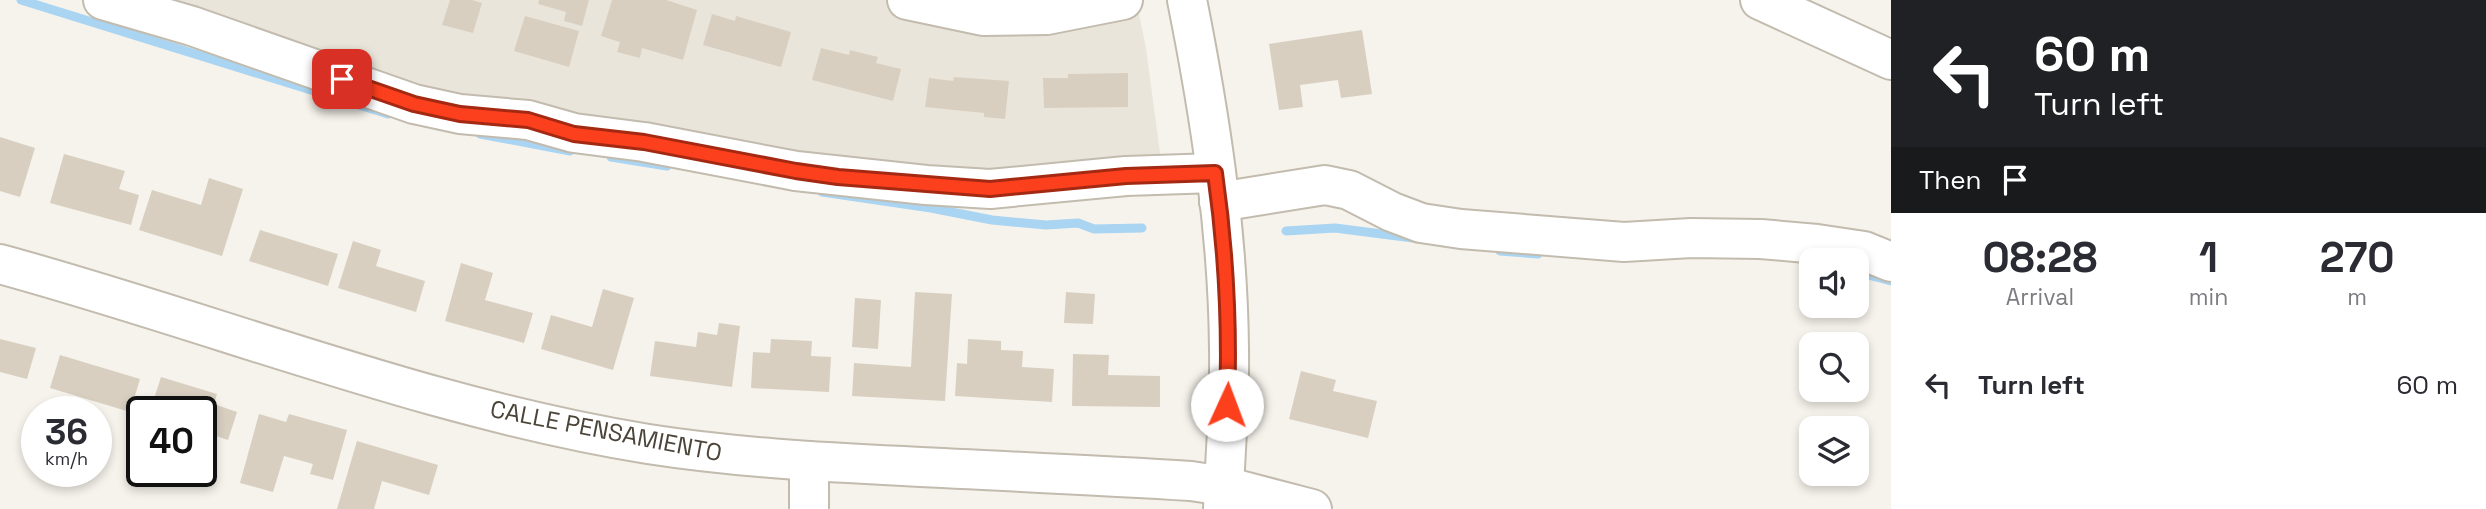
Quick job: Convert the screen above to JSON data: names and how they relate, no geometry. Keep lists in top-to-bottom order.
{
  "streets": {
    "street": ["CALLE PENSAMIENTO"]
  },
  "page": {
    "turn": ["60 m", "Turn left"],
    "then": "Then",
    "eta": [
      "08:28",
      "Arrival",
      "1",
      "min",
      "270",
      "m"
    ],
    "list": [
      {
        "name": "Turn left",
        "value": "60 m"
      }
    ],
    "speed": "36 km/h",
    "limit": "40"
  }
}
